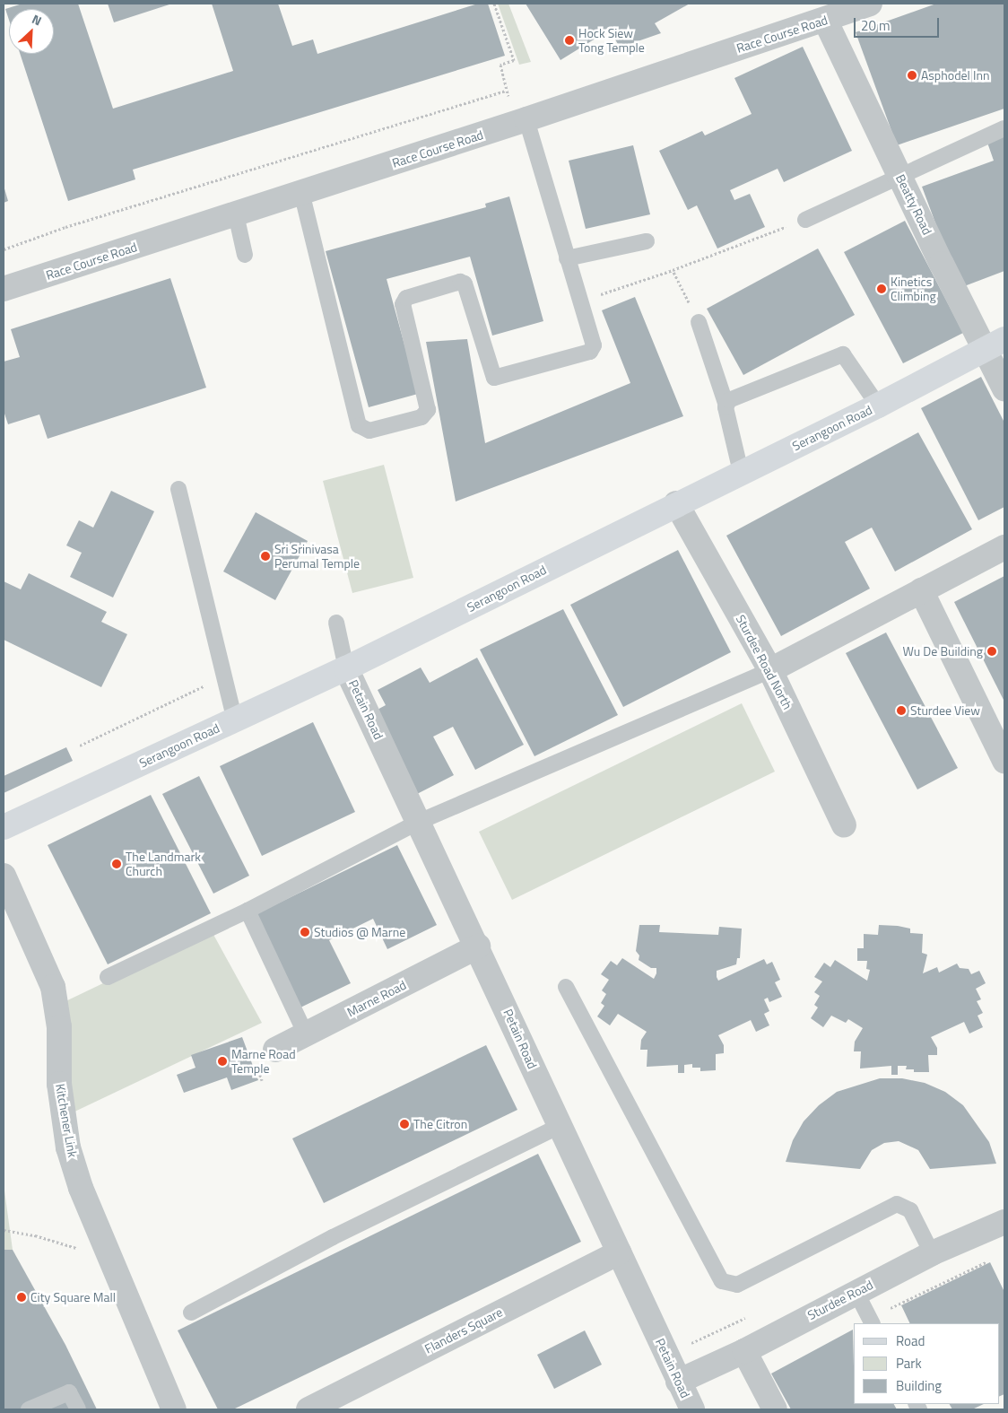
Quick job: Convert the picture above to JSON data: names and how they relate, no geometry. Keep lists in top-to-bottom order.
{
  "streets": {
    "main road": ["Serangoon Road"],
    "street": [
      "Race Course Road",
      "Beatty Road",
      "Sturdee Road North",
      "Petain Road",
      "Marne Road",
      "Kitchener Link",
      "Sturdee Road",
      "Flanders Square"
    ]
  },
  "crossings": [
    ["Race Course Road", "Beatty Road"],
    ["Beatty Road", "Serangoon Road"],
    ["Serangoon Road", "Sturdee Road North"],
    ["Serangoon Road", "Petain Road"],
    ["Petain Road", "Marne Road"],
    ["Petain Road", "Sturdee Road"],
    ["Petain Road", "Flanders Square"]
  ],
  "places": [
    "Hock Siew Tong Temple",
    "Asphodel Inn",
    "Kinetics Climbing",
    "Sri Srinivasa Perumal Temple",
    "Wu De Building",
    "Sturdee View",
    "The Landmark Church",
    "Studios @ Marne",
    "Marne Road Temple",
    "The Citron",
    "City Square Mall"
  ],
  "legend": ["Road", "Park", "Building"],
  "scale_bar": "20 m",
  "north": "top right"
}
